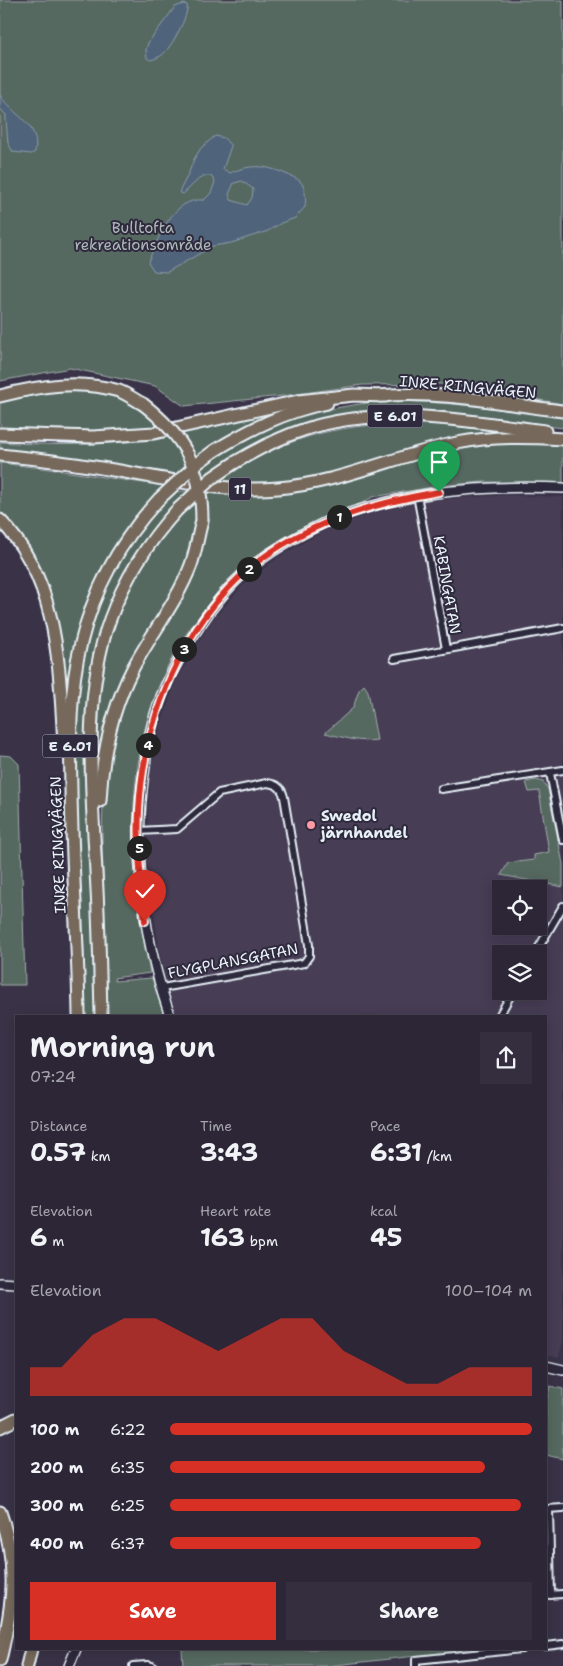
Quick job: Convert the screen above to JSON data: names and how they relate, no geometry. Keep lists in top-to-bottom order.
{
  "streets": {
    "highway": ["INRE RINGVÄGEN", "E 6.01", "11"],
    "street": ["KABINGATAN", "FLYGPLANSGATAN"]
  },
  "parks": ["Bulltofta rekreationsområde"],
  "places": ["Swedol järnhandel"],
  "page": {
    "pins": [
      "1",
      "2",
      "3",
      "4",
      "5"
    ],
    "heading": ["Morning run", "07:24"],
    "stats": [
      ["Distance", "0.57 km"],
      ["Time", "3:43"],
      ["Pace", "6:31 /km"],
      ["Elevation", "6 m"],
      ["Heart rate", "163 bpm"],
      ["kcal", "45"]
    ],
    "chart": ["Elevation", "100–104 m"],
    "list": [
      {
        "name": "100 m",
        "note": "6:22"
      },
      {
        "name": "200 m",
        "note": "6:35"
      },
      {
        "name": "300 m",
        "note": "6:25"
      },
      {
        "name": "400 m",
        "note": "6:37"
      }
    ],
    "buttons": ["Save", "Share"]
  }
}
